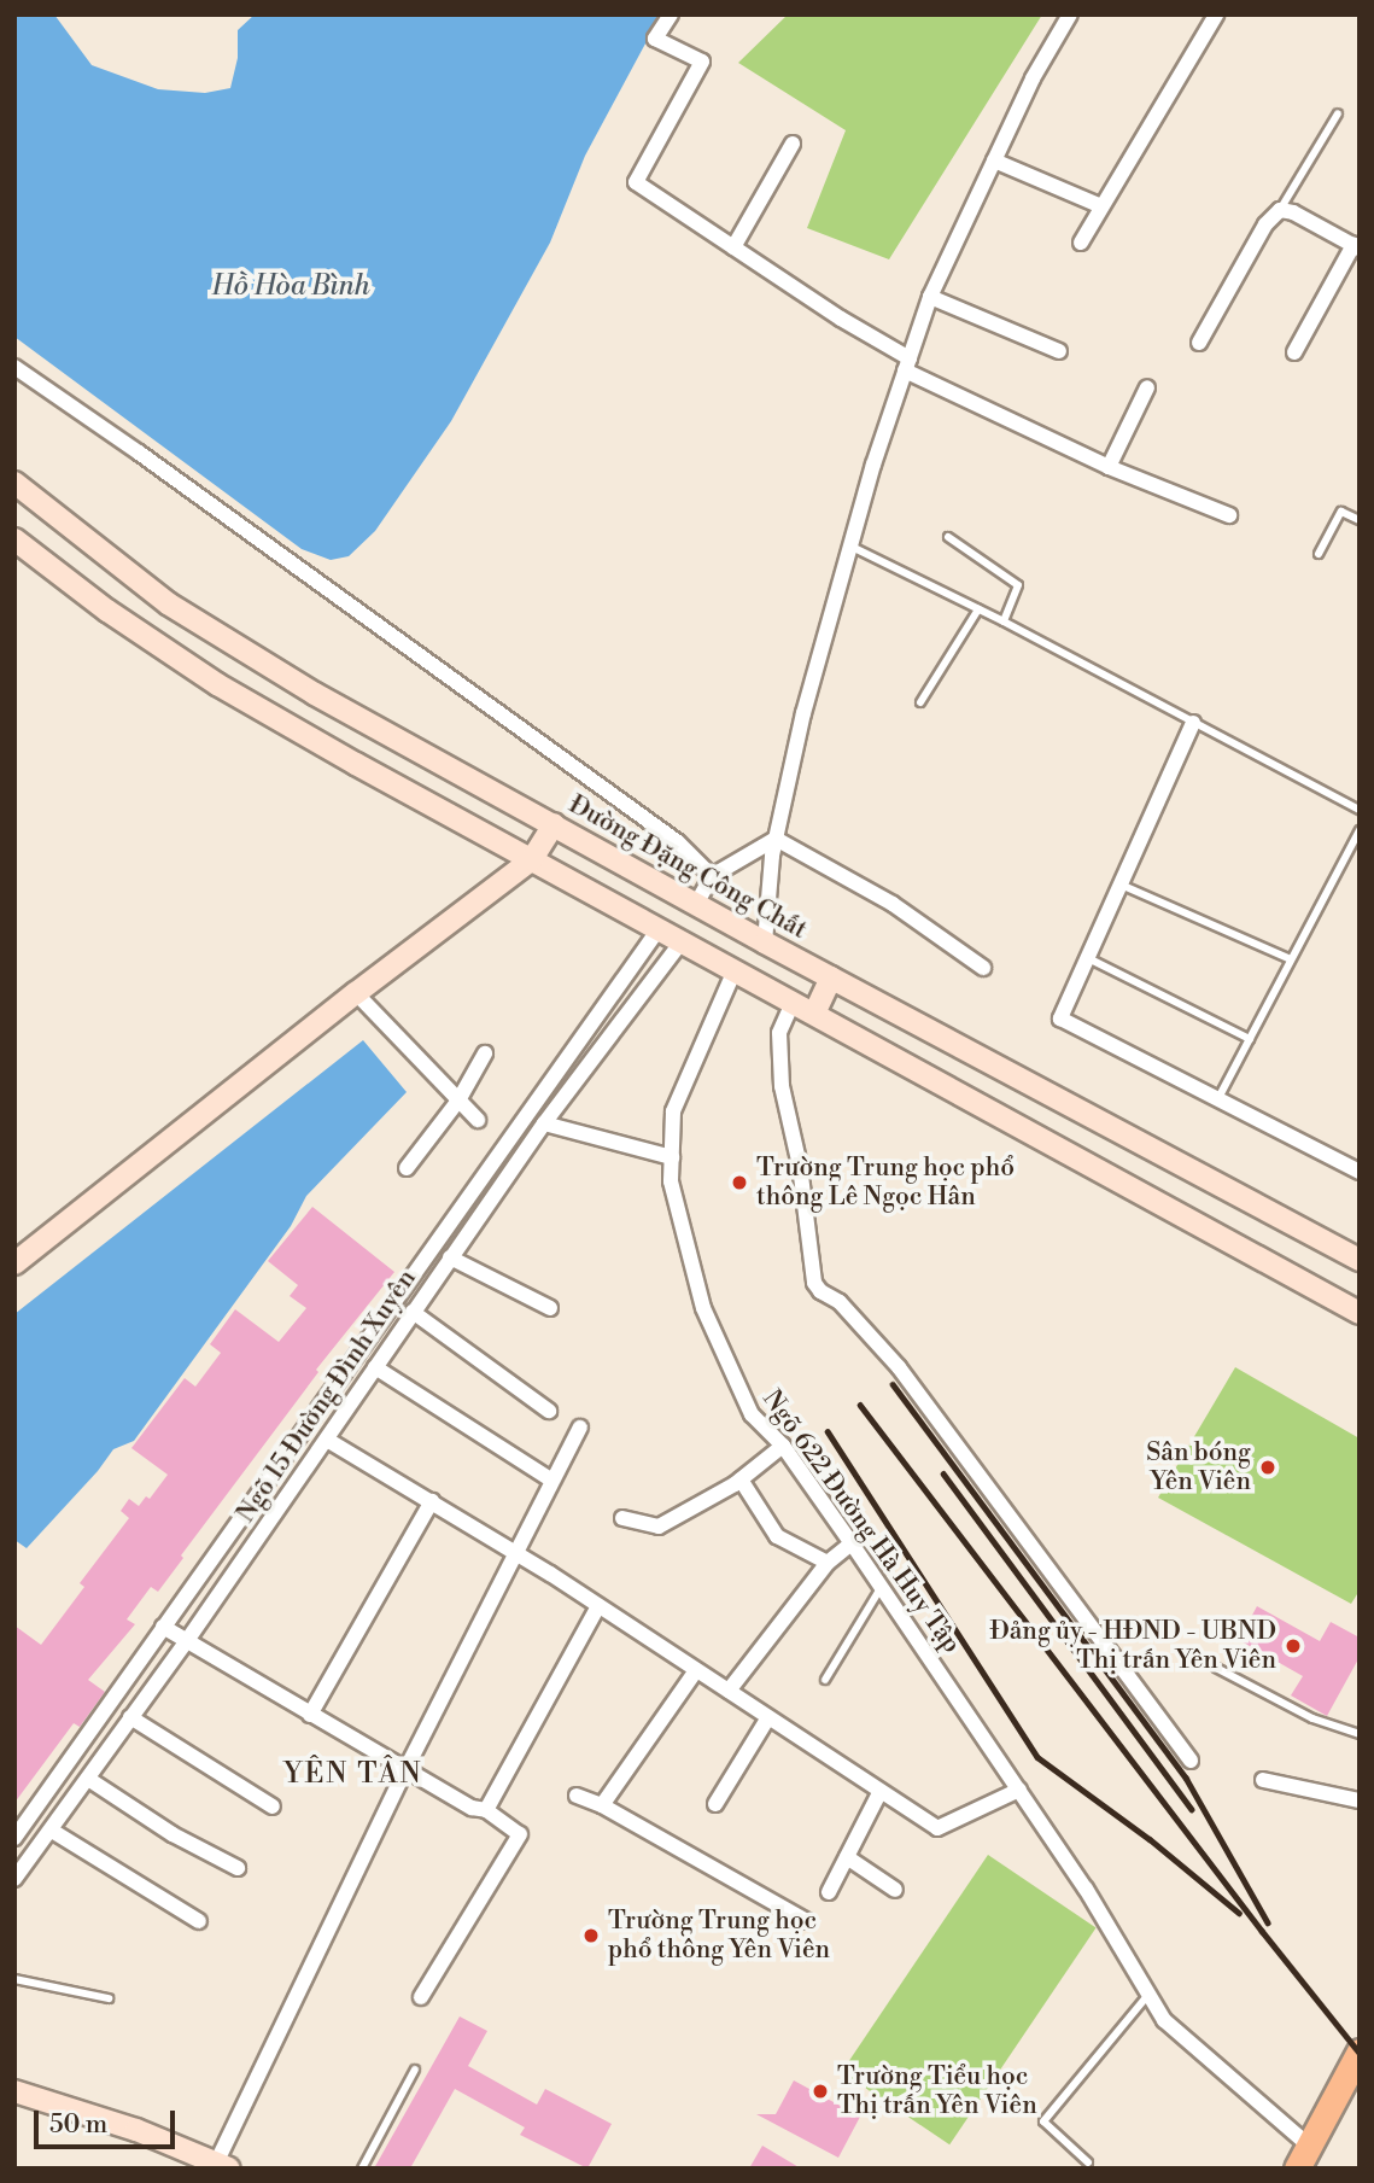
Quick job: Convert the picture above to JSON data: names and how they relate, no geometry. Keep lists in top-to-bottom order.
{
  "streets": {
    "main road": ["Đường Đặng Công Chất"],
    "street": ["Ngõ 15 Đường Đình Xuyên", "Ngõ 622 Đường Hà Huy Tập"]
  },
  "districts": ["YÊN TÂN"],
  "water": ["Hồ Hòa Bình"],
  "places": [
    "Trường Trung học phổ thông Lê Ngọc Hân",
    "Sân bóng Yên Viên",
    "Đảng ủy - HĐND - UBND Thị trấn Yên Viên",
    "Trường Trung học phổ thông Yên Viên",
    "Trường Tiểu học Thị trấn Yên Viên"
  ],
  "scale_bar": "50 m"
}
